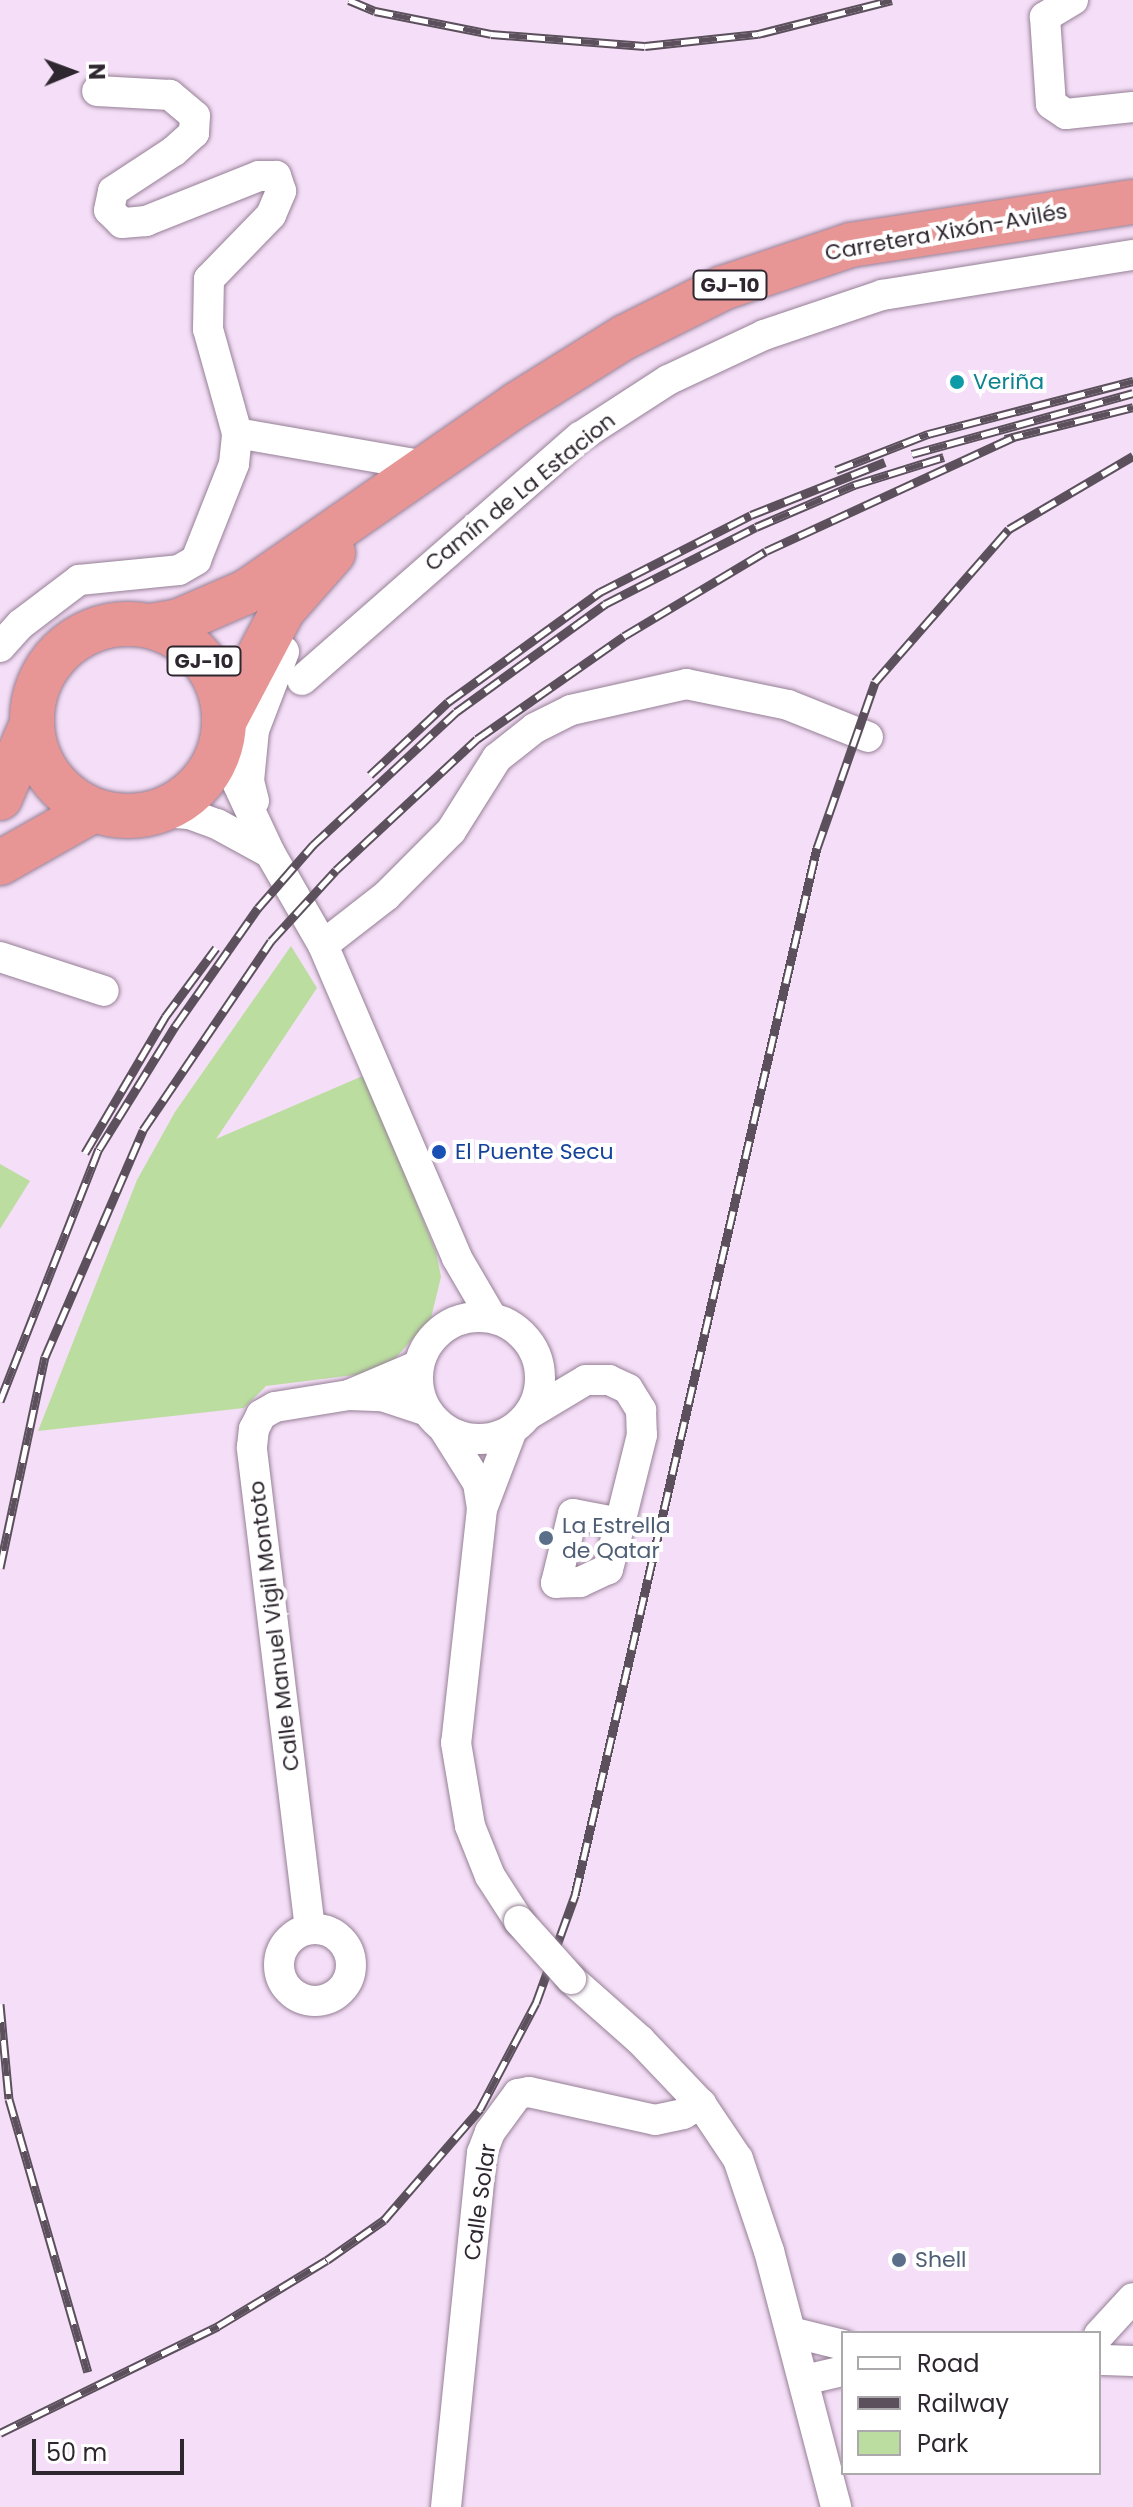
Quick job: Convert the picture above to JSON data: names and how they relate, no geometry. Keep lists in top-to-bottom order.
{
  "streets": {
    "highway": ["Carretera Xixón-Avilés", "GJ-10"],
    "street": ["Camín de La Estacion", "Calle Manuel Vigil Montoto", "Calle Solar"]
  },
  "crossings": [
    ["Carretera Xixón-Avilés", "GJ-10"]
  ],
  "places": [
    "Veriña",
    "El Puente Secu",
    "La Estrella de Qatar",
    "Shell"
  ],
  "legend": ["Road", "Railway", "Park"],
  "scale_bar": "50 m",
  "north": "right"
}
